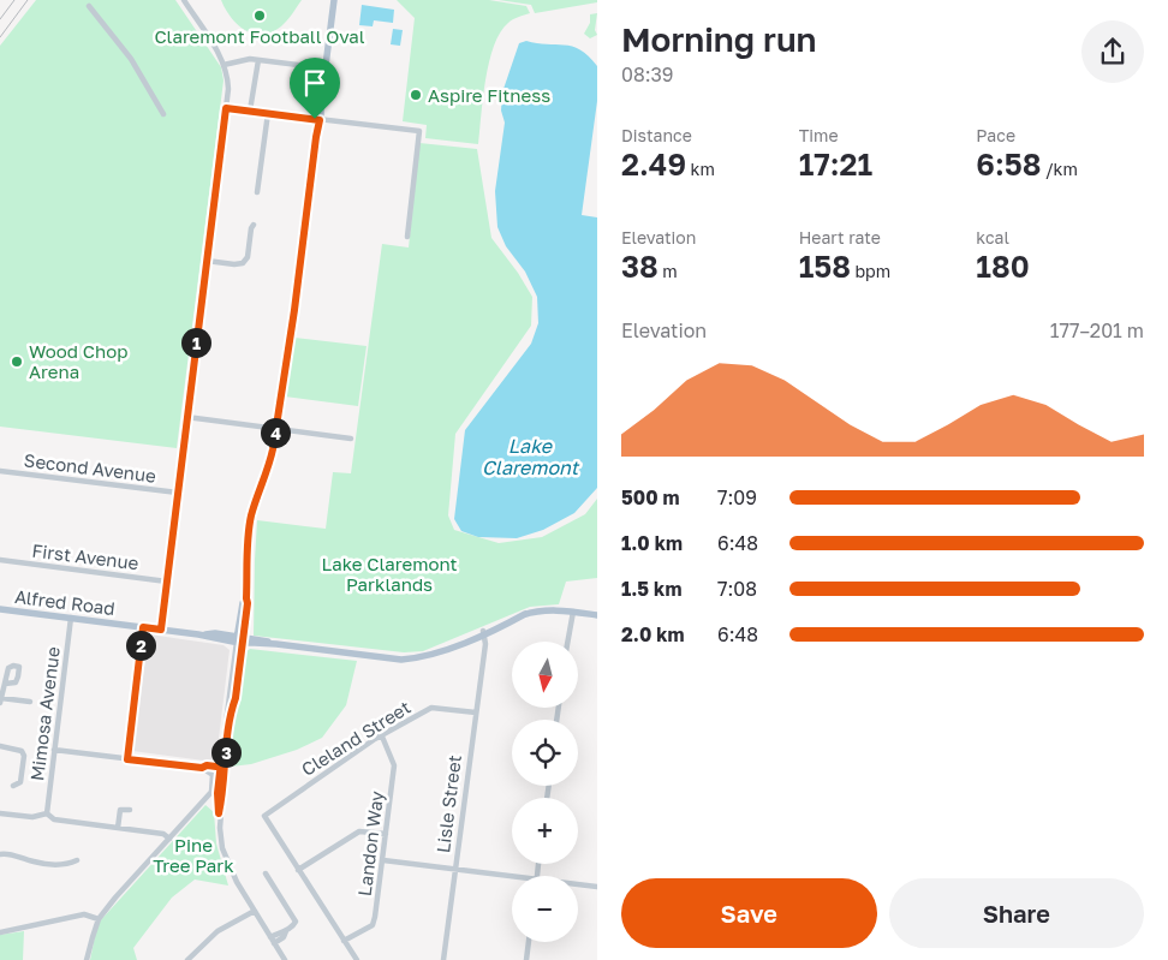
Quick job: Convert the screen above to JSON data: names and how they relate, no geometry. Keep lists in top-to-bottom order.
{
  "streets": {
    "main road": ["Alfred Road"],
    "street": [
      "Second Avenue",
      "First Avenue",
      "Mimosa Avenue",
      "Cleland Street",
      "Lisle Street",
      "Landon Way"
    ]
  },
  "crossings": [
    ["Alfred Road", "Mimosa Avenue"],
    ["Alfred Road", "Lisle Street"],
    ["Cleland Street", "Lisle Street"],
    ["Cleland Street", "Landon Way"]
  ],
  "water": ["Lake Claremont"],
  "parks": ["Lake Claremont Parklands", "Pine Tree Park"],
  "places": ["Claremont Football Oval", "Aspire Fitness", "Wood Chop Arena"],
  "north": "bottom",
  "page": {
    "heading": ["Morning run", "08:39"],
    "stats": [
      ["Distance", "2.49 km"],
      ["Time", "17:21"],
      ["Pace", "6:58 /km"],
      ["Elevation", "38 m"],
      ["Heart rate", "158 bpm"],
      ["kcal", "180"]
    ],
    "chart": ["Elevation", "177–201 m"],
    "pins": [
      "1",
      "4",
      "2",
      "3"
    ],
    "list": [
      {
        "name": "500 m",
        "note": "7:09"
      },
      {
        "name": "1.0 km",
        "note": "6:48"
      },
      {
        "name": "1.5 km",
        "note": "7:08"
      },
      {
        "name": "2.0 km",
        "note": "6:48"
      }
    ],
    "map_buttons": ["+", "−"],
    "buttons": ["Save", "Share"]
  }
}
